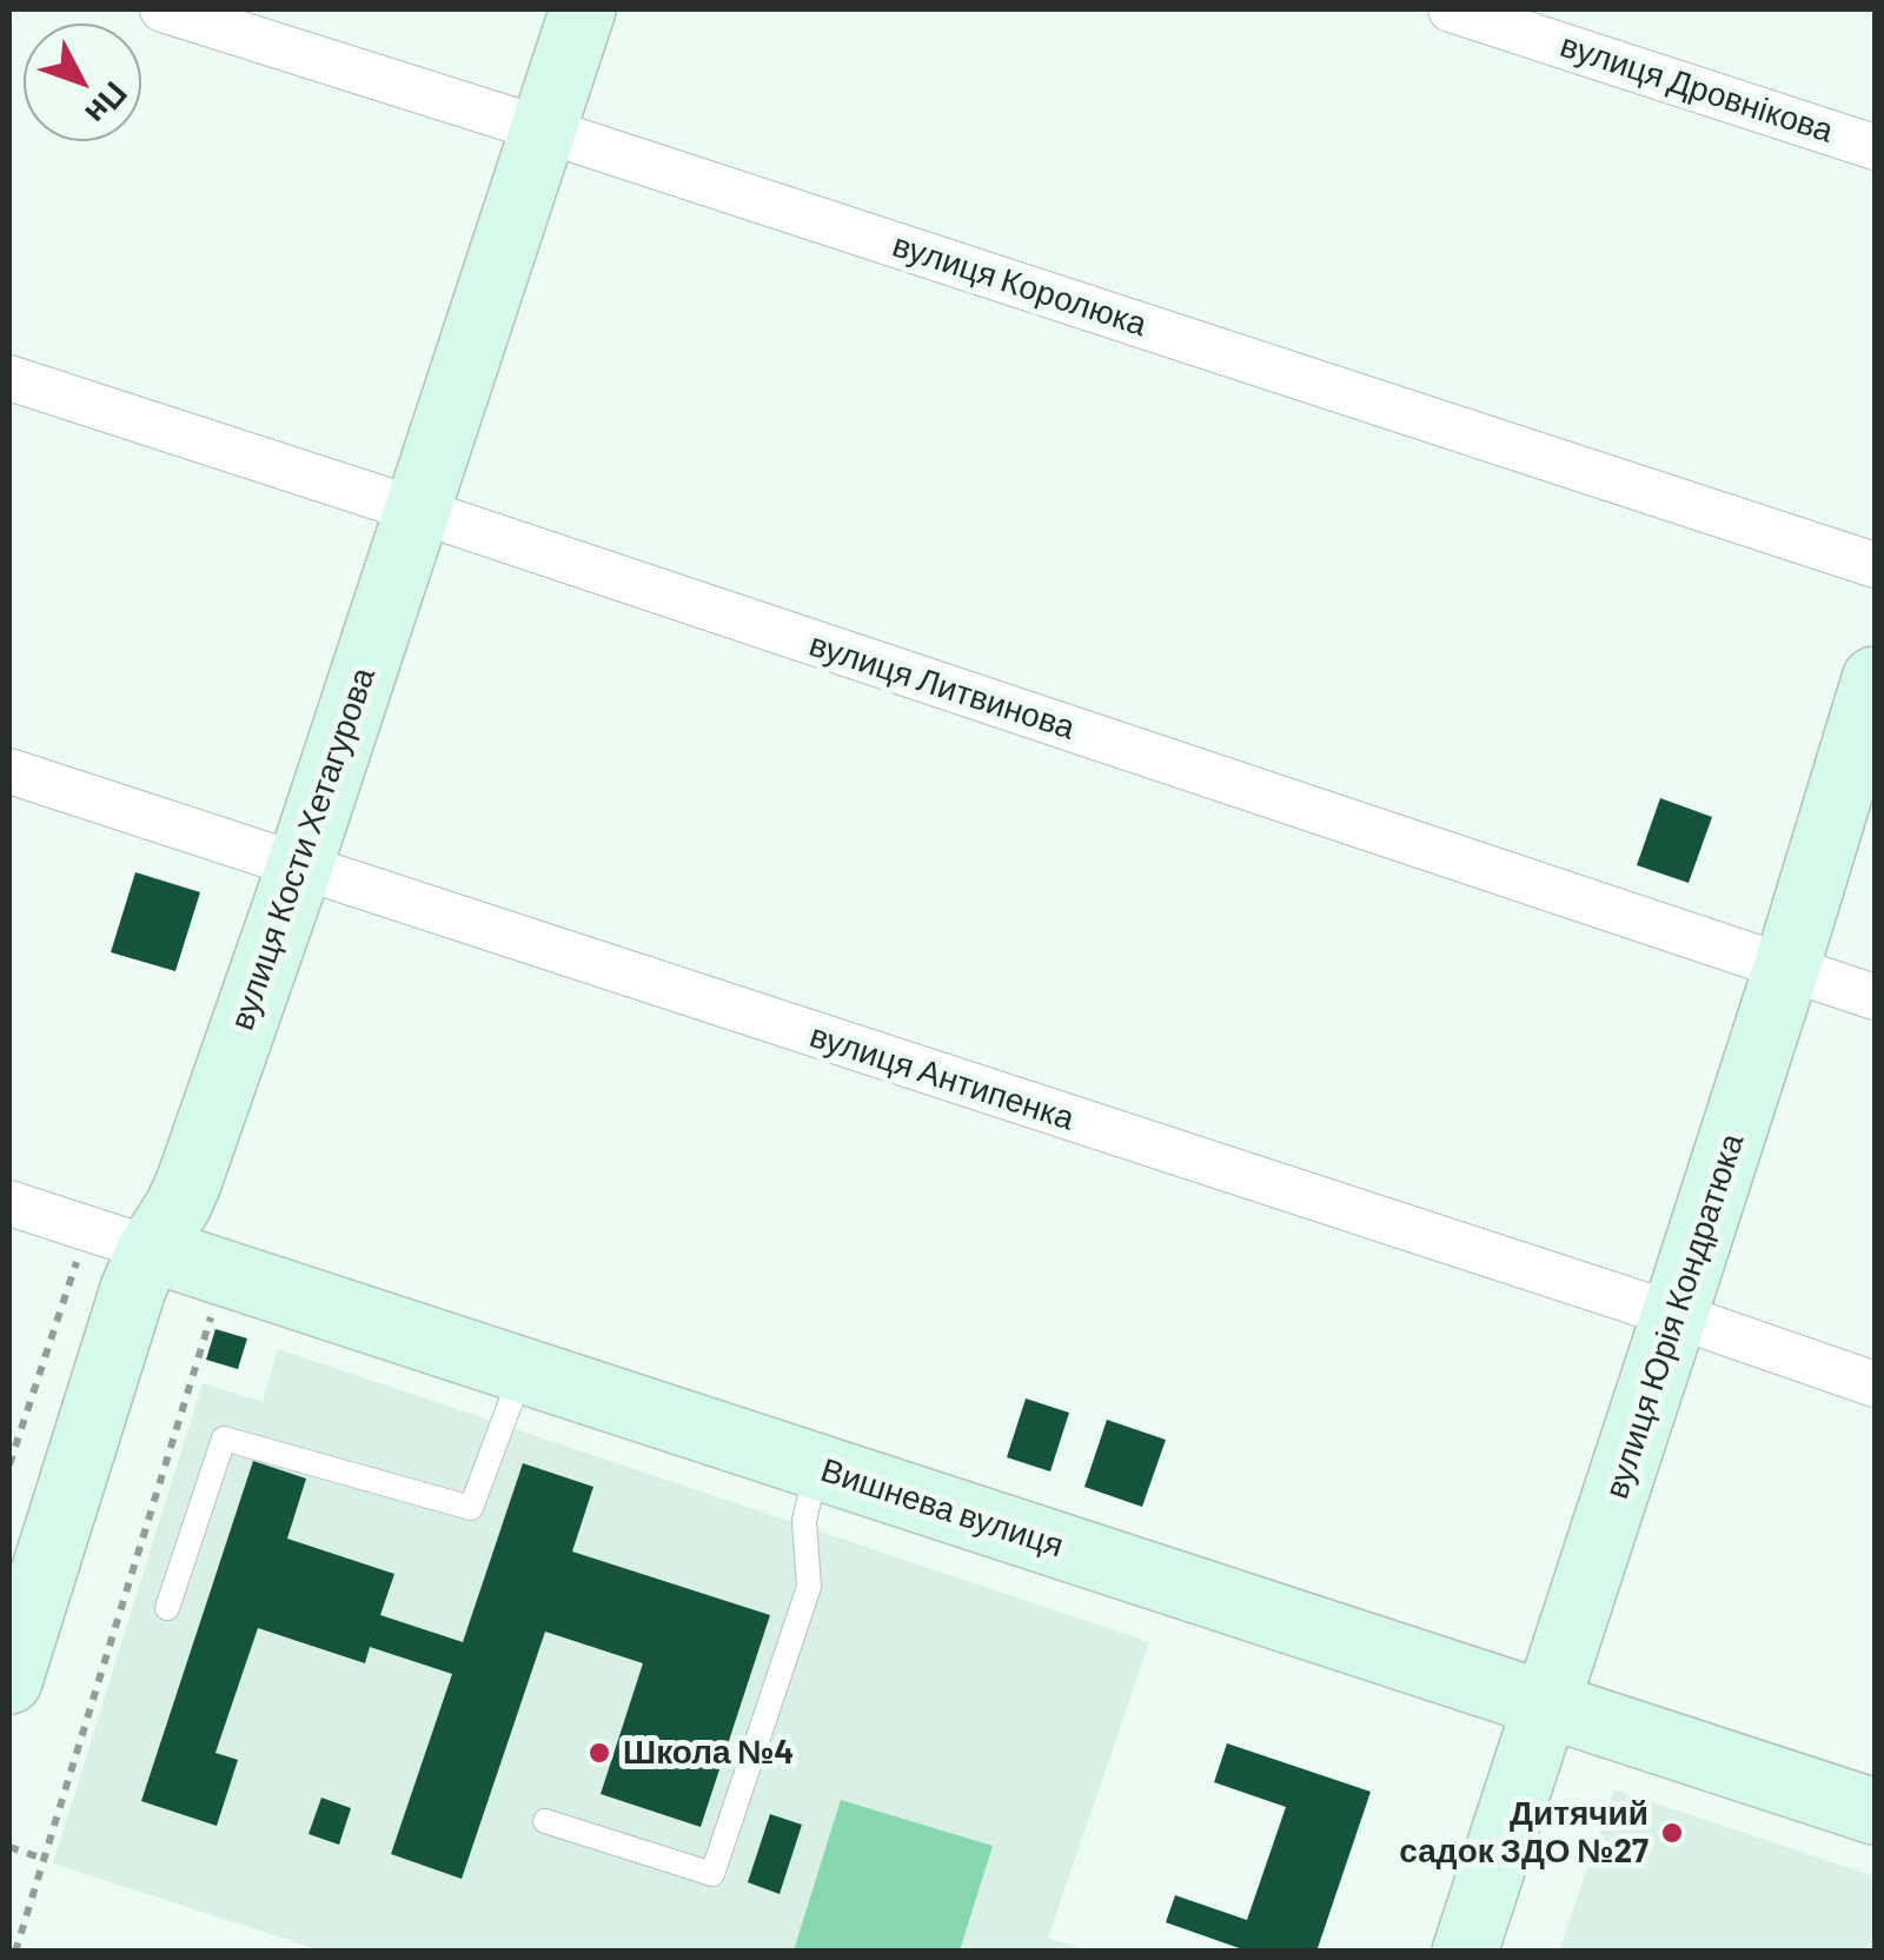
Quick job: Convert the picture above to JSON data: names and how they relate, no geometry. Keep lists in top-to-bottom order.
{
  "streets": {
    "street": [
      "вулиця Дровнікова",
      "вулиця Королюка",
      "вулиця Литвинова",
      "вулиця Кости Хетагурова",
      "вулиця Антипенка",
      "вулиця Юрія Кондратюка",
      "Вишнева вулиця"
    ]
  },
  "crossings": [
    ["вулиця Королюка", "вулиця Кости Хетагурова"],
    ["вулиця Литвинова", "вулиця Кости Хетагурова"],
    ["вулиця Литвинова", "вулиця Юрія Кондратюка"],
    ["вулиця Кости Хетагурова", "вулиця Антипенка"],
    ["вулиця Кости Хетагурова", "Вишнева вулиця"],
    ["вулиця Антипенка", "вулиця Юрія Кондратюка"],
    ["вулиця Юрія Кондратюка", "Вишнева вулиця"]
  ],
  "places": ["Школа №4", "Дитячий садок ЗДО №27"],
  "north": "bottom right"
}
